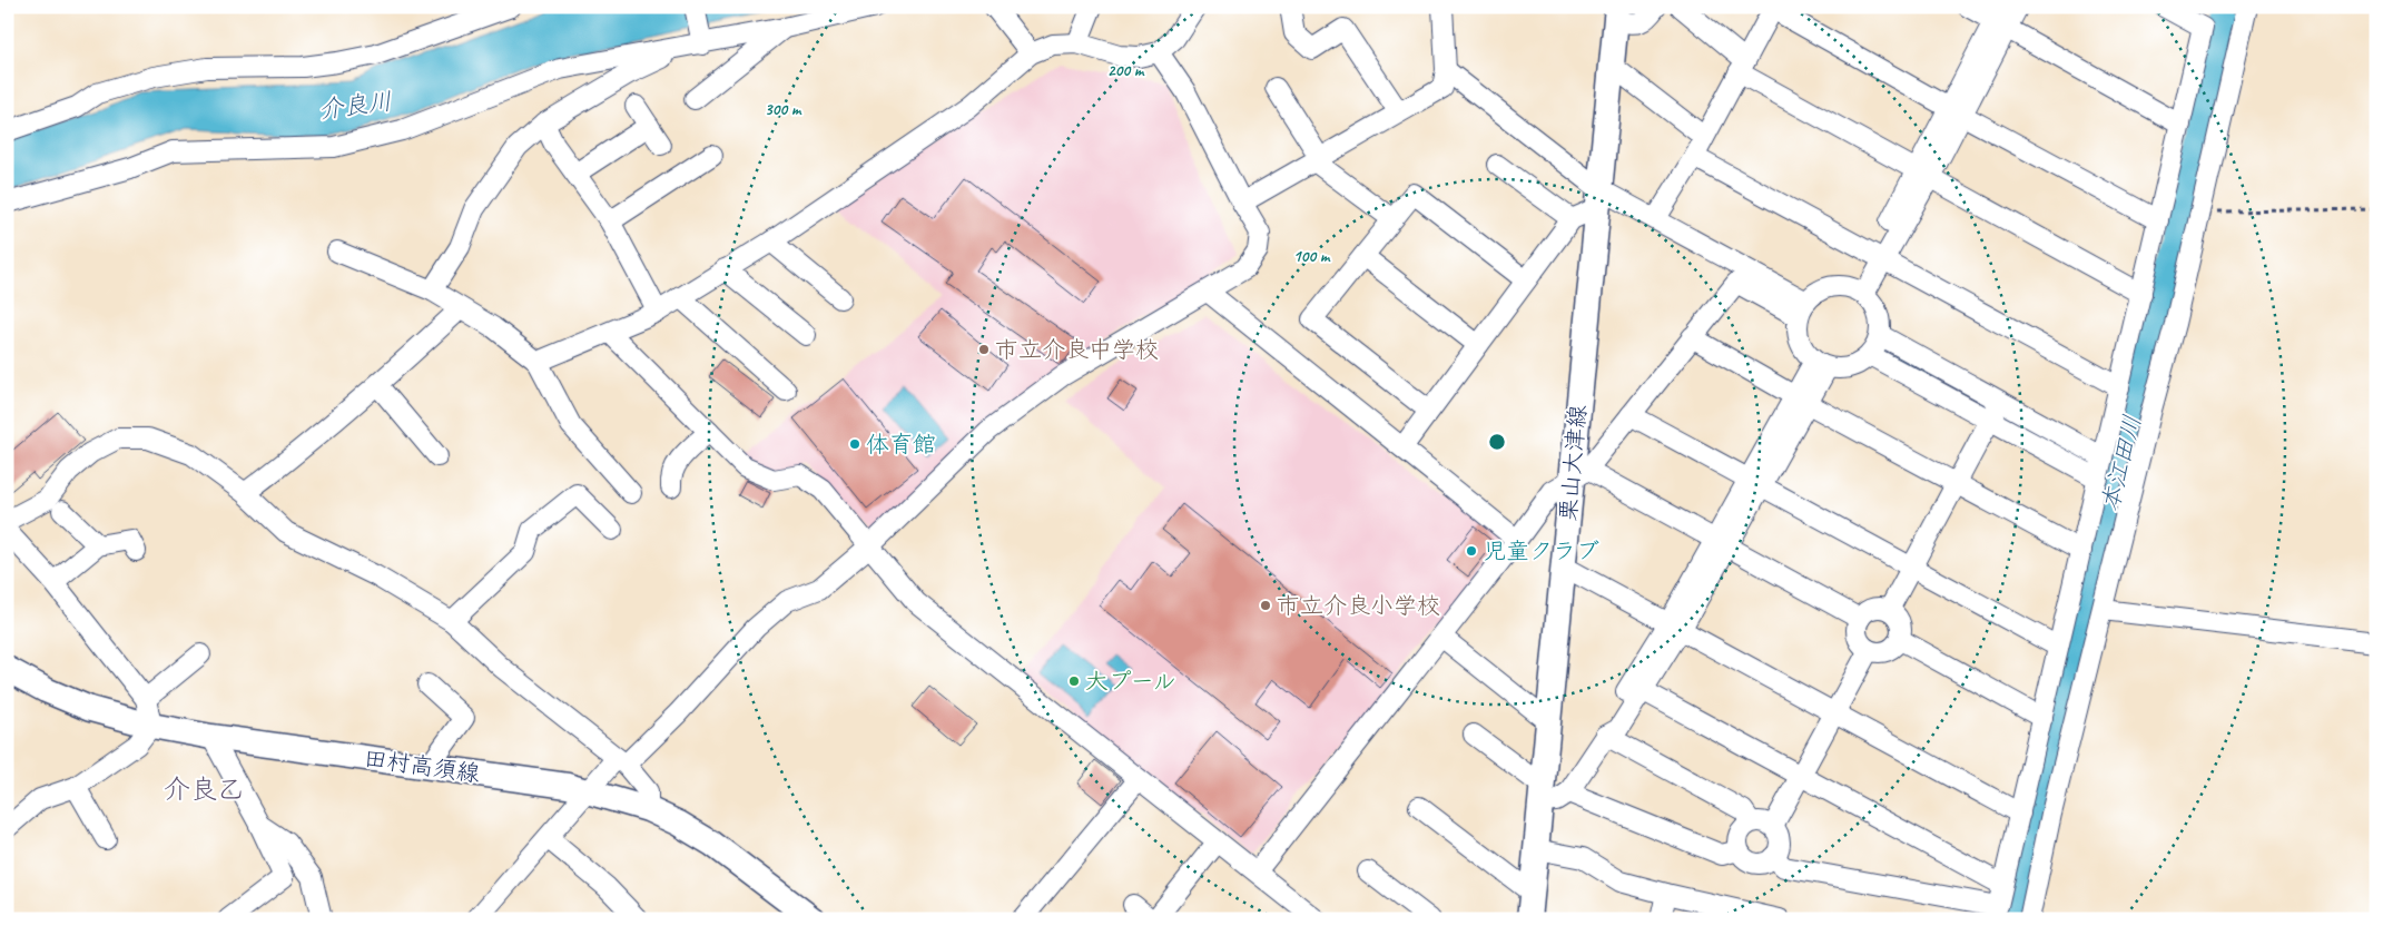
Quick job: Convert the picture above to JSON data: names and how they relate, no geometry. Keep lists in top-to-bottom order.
{
  "streets": {
    "main road": ["栗山大津線", "田村高須線"]
  },
  "districts": ["介良乙"],
  "water": ["介良川", "本江田川"],
  "places": [
    "市立介良中学校",
    "体育館",
    "児童クラブ",
    "市立介良小学校",
    "大プール"
  ],
  "rings": ["200 m", "300 m", "100 m"]
}
